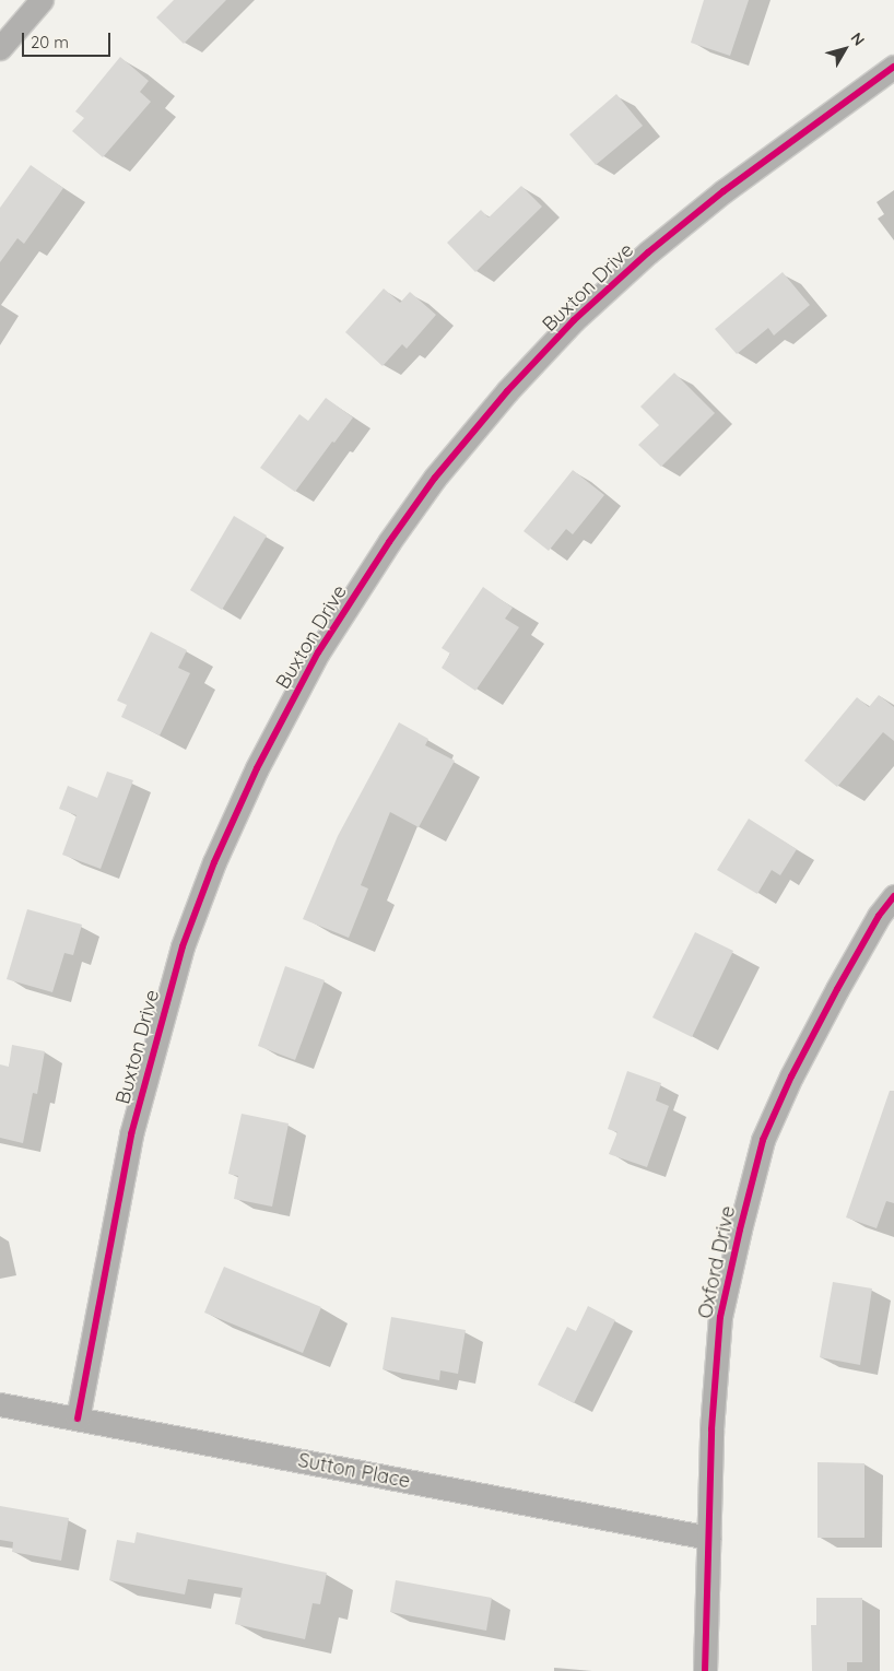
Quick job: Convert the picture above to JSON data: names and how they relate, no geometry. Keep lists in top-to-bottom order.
{
  "streets": {
    "street": ["Buxton Drive", "Oxford Drive", "Sutton Place"]
  },
  "crossings": [
    ["Buxton Drive", "Sutton Place"],
    ["Oxford Drive", "Sutton Place"]
  ],
  "scale_bar": "20 m",
  "north": "top right"
}
